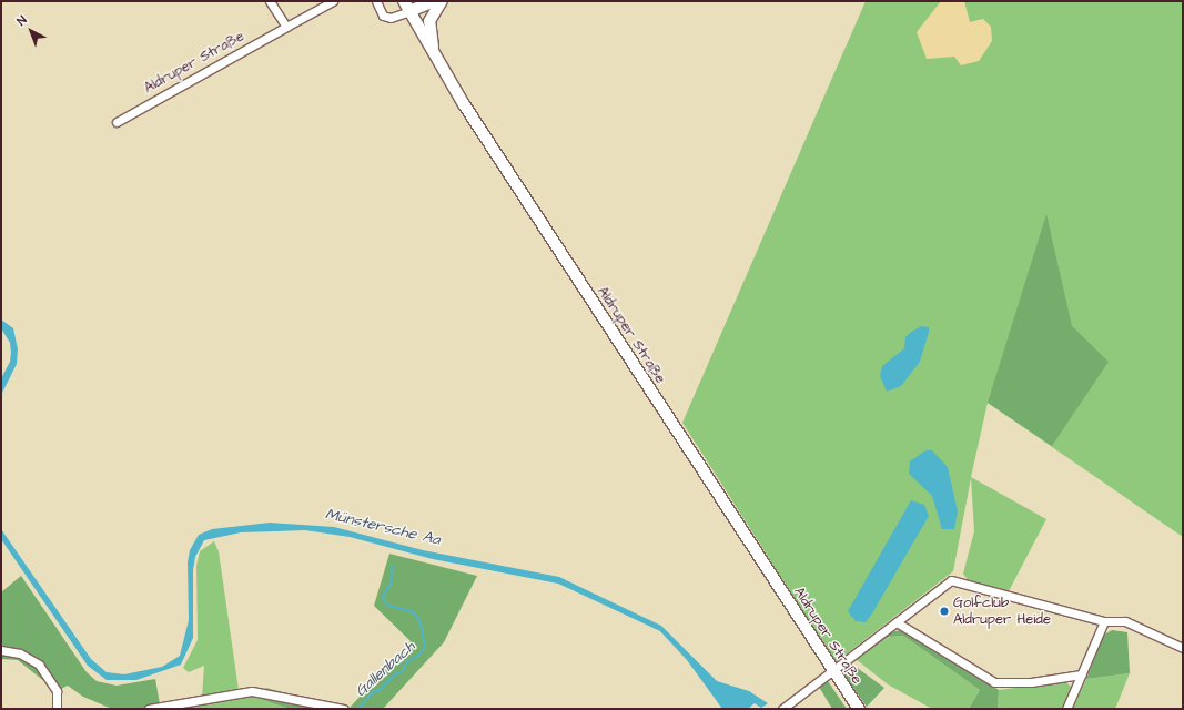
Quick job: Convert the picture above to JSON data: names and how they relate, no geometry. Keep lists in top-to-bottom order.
{
  "streets": {
    "main road": ["Aldruper Straße"]
  },
  "water": ["Münstersche Aa", "Gallenbach"],
  "places": ["Golfclub Aldruper Heide"],
  "north": "top left"
}
